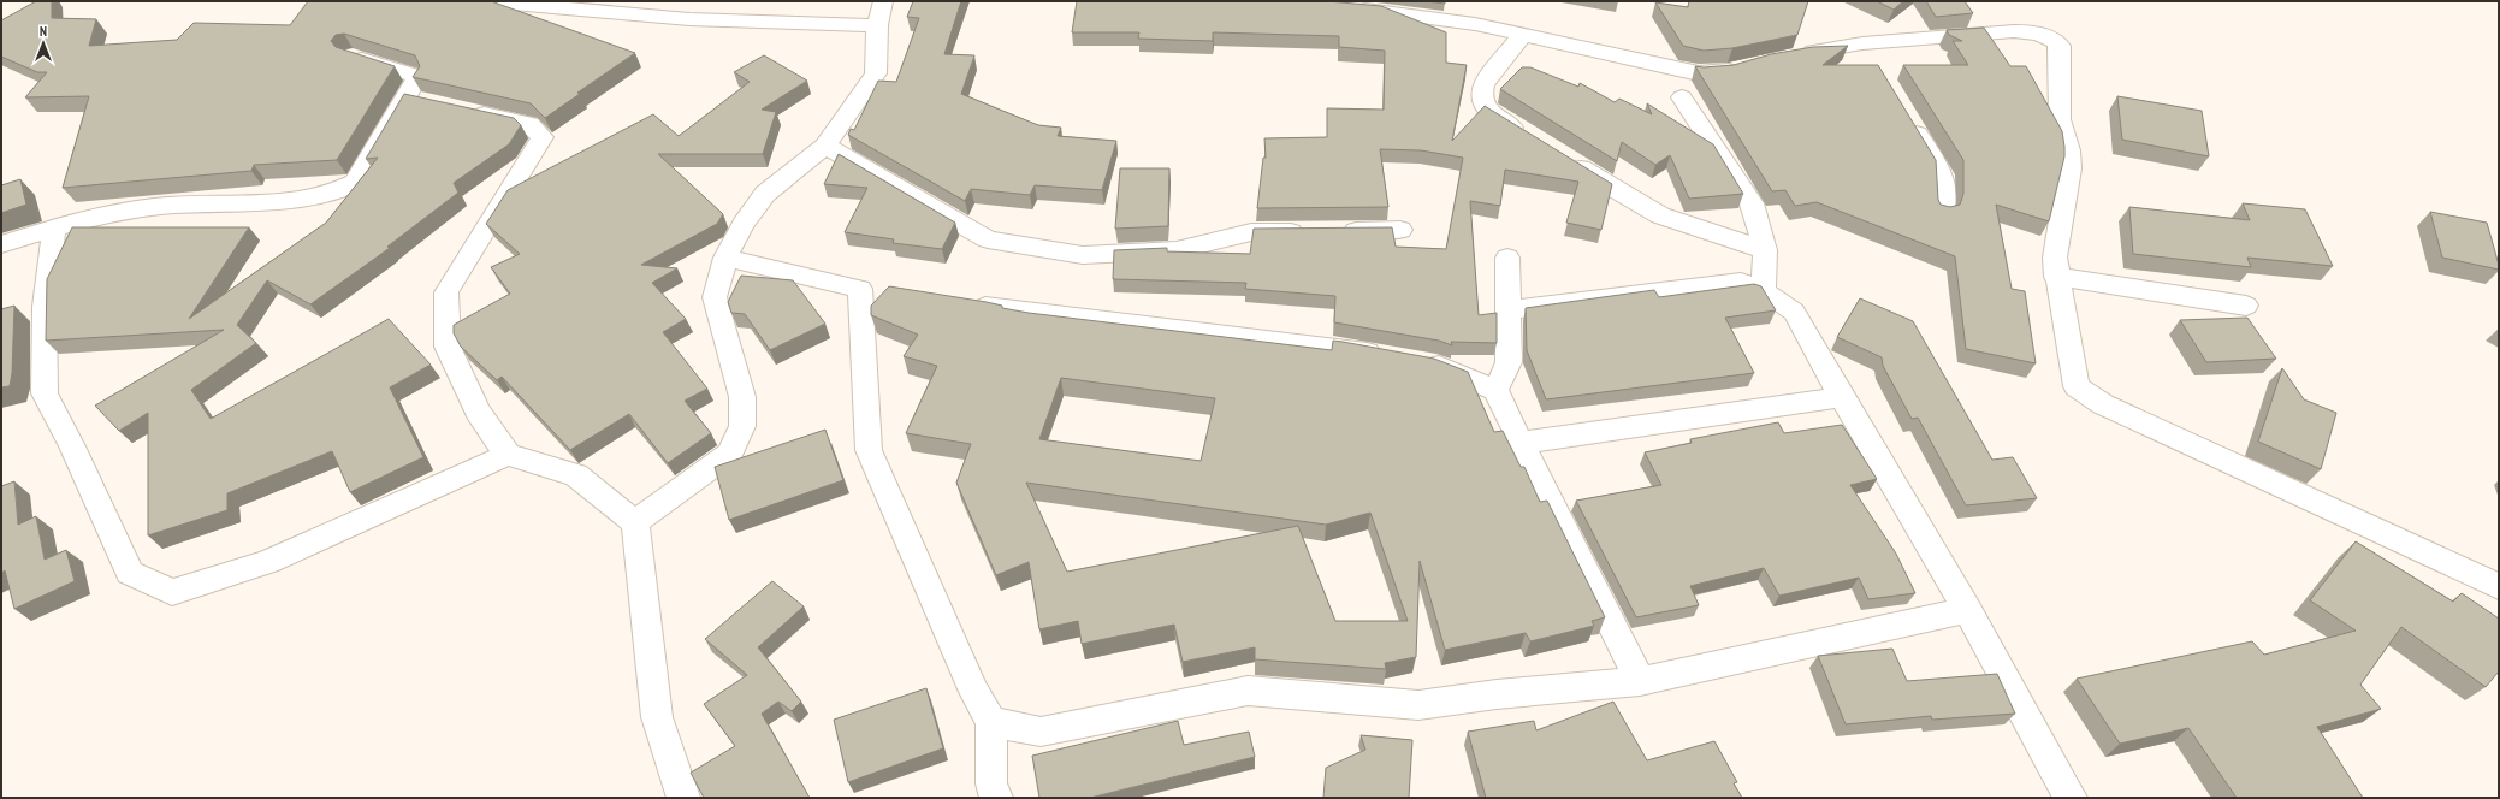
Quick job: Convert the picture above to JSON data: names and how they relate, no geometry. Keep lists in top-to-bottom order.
{
  "north": "top"
}
